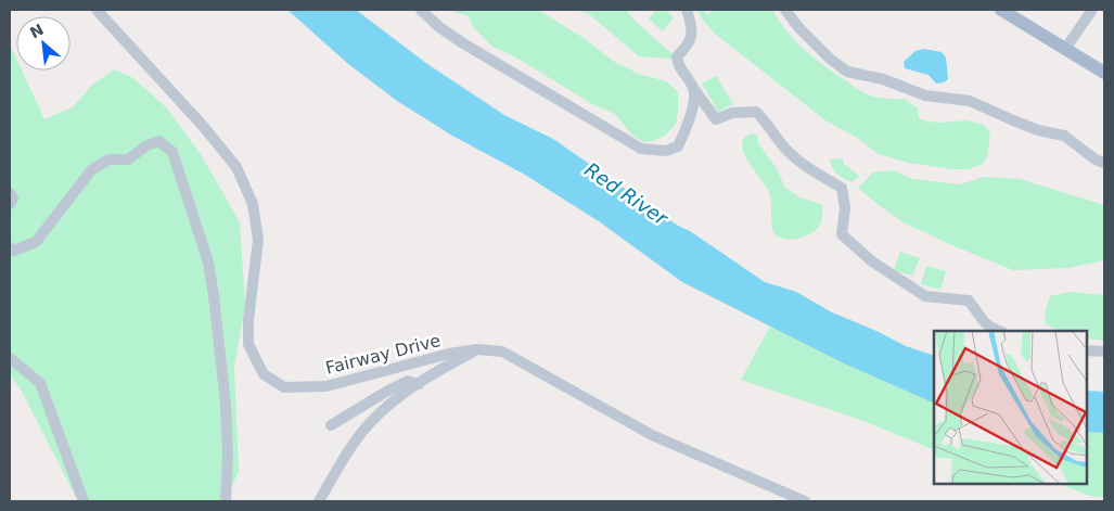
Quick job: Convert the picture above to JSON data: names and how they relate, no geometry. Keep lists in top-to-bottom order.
{
  "streets": {
    "street": ["Fairway Drive"]
  },
  "water": ["Red River"],
  "north": "top left"
}
